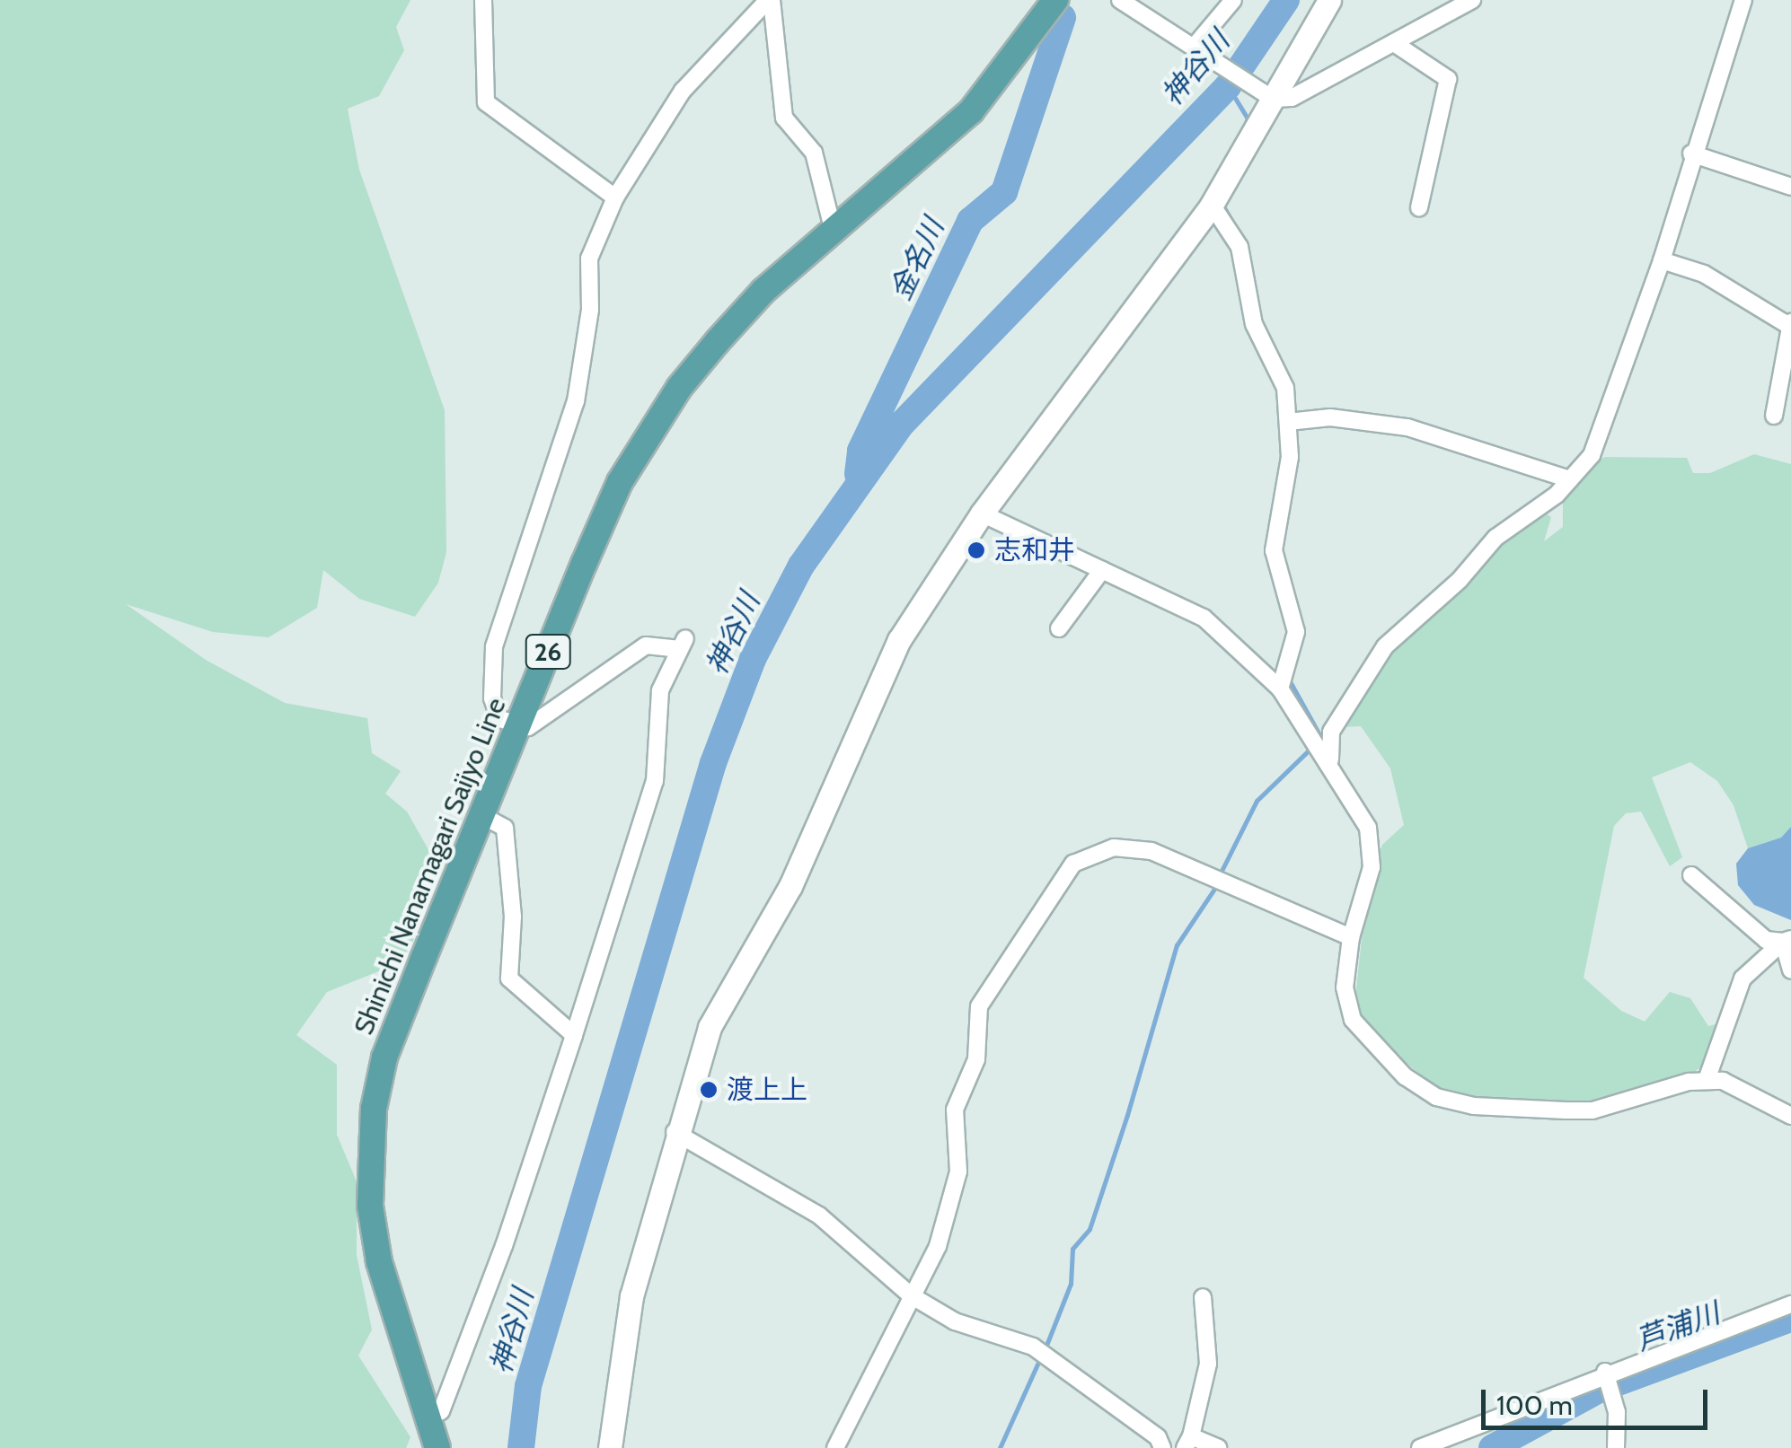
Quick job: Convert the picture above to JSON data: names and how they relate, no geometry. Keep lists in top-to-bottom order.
{
  "streets": {
    "main road": ["26", "Shinichi Nanamagari Saijyo Line"]
  },
  "water": ["神谷川", "金名川", "芦浦川"],
  "places": ["志和井", "渡上上"],
  "scale_bar": "100 m"
}
